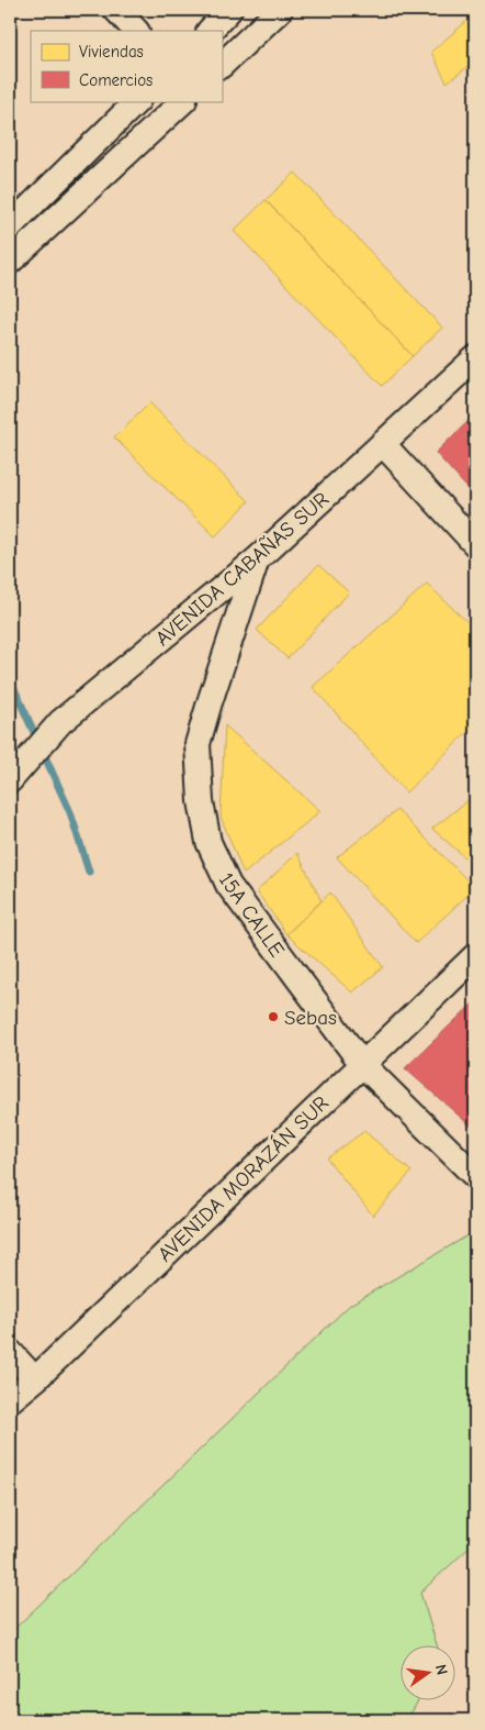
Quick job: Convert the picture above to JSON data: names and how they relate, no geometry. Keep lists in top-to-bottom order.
{
  "streets": {
    "street": ["AVENIDA CABAÑAS SUR", "15A CALLE", "AVENIDA MORAZÁN SUR"]
  },
  "crossings": [
    ["AVENIDA CABAÑAS SUR", "15A CALLE"],
    ["15A CALLE", "AVENIDA MORAZÁN SUR"]
  ],
  "places": ["Sebas"],
  "legend": ["Viviendas", "Comercios"],
  "north": "right"
}
